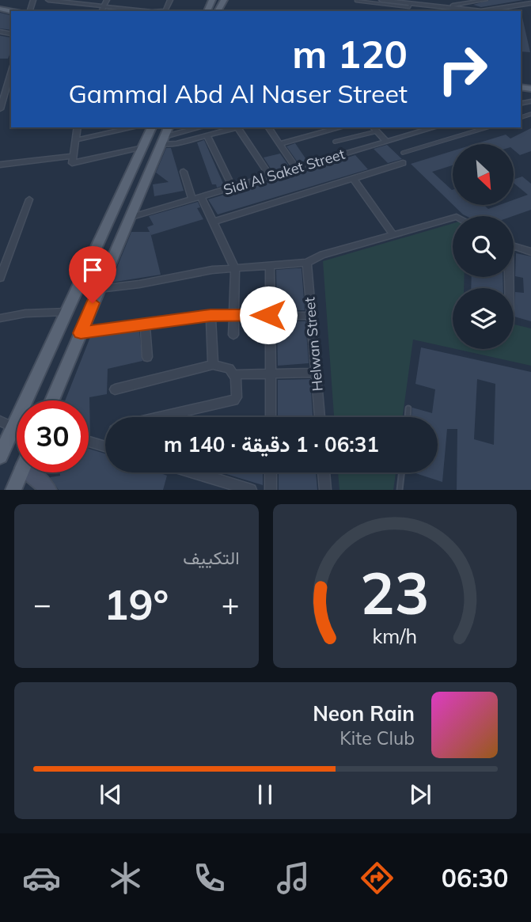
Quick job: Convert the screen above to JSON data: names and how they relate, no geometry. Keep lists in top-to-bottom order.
{
  "streets": {
    "street": ["Sidi Al Saket Street", "Helwan Street"]
  },
  "north": "bottom right",
  "page": {
    "turn": ["120 m", "Gammal Abd Al Naser Street"],
    "limit": "30",
    "trip": "06:31 · 1 دقيقة · 140 m",
    "tile": "التكييف",
    "heat": ["−", "19°", "+"],
    "song": ["Neon Rain", "Kite Club"],
    "tabs": "06:30",
    "gauge": ["23", "km/h"]
  }
}
